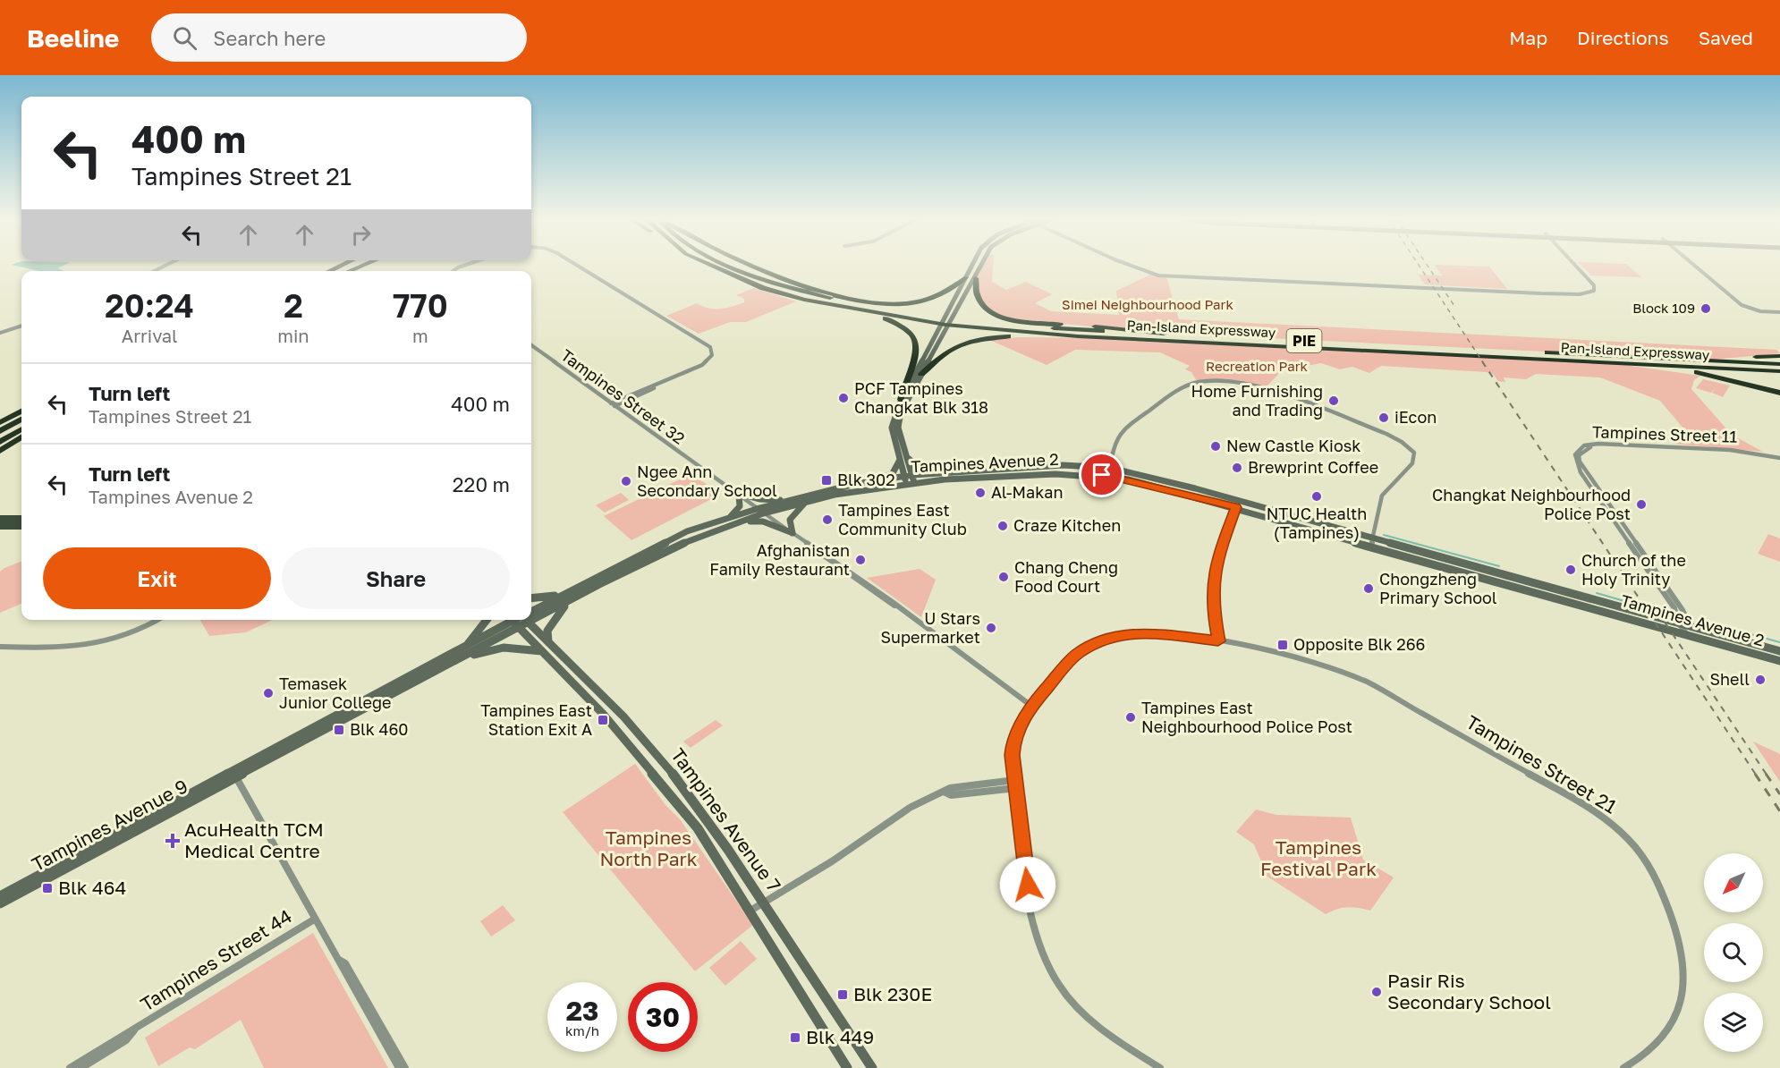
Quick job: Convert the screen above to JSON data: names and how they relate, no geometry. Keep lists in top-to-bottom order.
{
  "streets": {
    "highway": ["Pan-Island Expressway", "PIE"],
    "main road": ["Tampines Avenue 2", "Tampines Avenue 7", "Tampines Avenue 9"],
    "street": [
      "Tampines Street 32",
      "Tampines Street 11",
      "Tampines Street 21",
      "Tampines Street 44"
    ]
  },
  "crossings": [
    ["Tampines Street 32", "Tampines Avenue 2"],
    ["Tampines Street 32", "Tampines Street 21"],
    ["Tampines Street 11", "Tampines Avenue 2"],
    ["Tampines Avenue 7", "Tampines Avenue 9"]
  ],
  "parks": [
    "Simei Neighbourhood Park",
    "Recreation Park",
    "Tampines North Park",
    "Tampines Festival Park"
  ],
  "places": {
    "other": [
      "Block 109",
      "PCF Tampines Changkat Blk 318",
      "Home Furnishing and Trading",
      "iEcon",
      "New Castle Kiosk",
      "Brewprint Coffee",
      "Ngee Ann Secondary School",
      "Al-Makan",
      "NTUC Health (Tampines)",
      "Changkat Neighbourhood Police Post",
      "Tampines East Community Club",
      "Craze Kitchen",
      "Afghanistan Family Restaurant",
      "Church of the Holy Trinity",
      "Chang Cheng Food Court",
      "Chongzheng Primary School",
      "U Stars Supermarket",
      "Shell",
      "Temasek Junior College",
      "Tampines East Neighbourhood Police Post",
      "Pasir Ris Secondary School"
    ],
    "transit": [
      "Blk 302",
      "Opposite Blk 266",
      "Tampines East Station Exit A",
      "Blk 460",
      "Blk 464",
      "Blk 230E",
      "Blk 449"
    ],
    "health": ["AcuHealth TCM Medical Centre"]
  },
  "north": "bottom left",
  "page": {
    "header": "Beeline",
    "search": "Search here",
    "nav": ["Map", "Directions", "Saved"],
    "turn": ["400 m", "Tampines Street 21"],
    "eta": [
      "20:24",
      "Arrival",
      "2",
      "min",
      "770",
      "m"
    ],
    "list": [
      {
        "name": "Turn left",
        "note": "Tampines Street 21",
        "value": "400 m"
      },
      {
        "name": "Turn left",
        "note": "Tampines Avenue 2",
        "value": "220 m"
      }
    ],
    "buttons": ["Exit", "Share"],
    "speed": "23 km/h",
    "limit": "30"
  }
}
